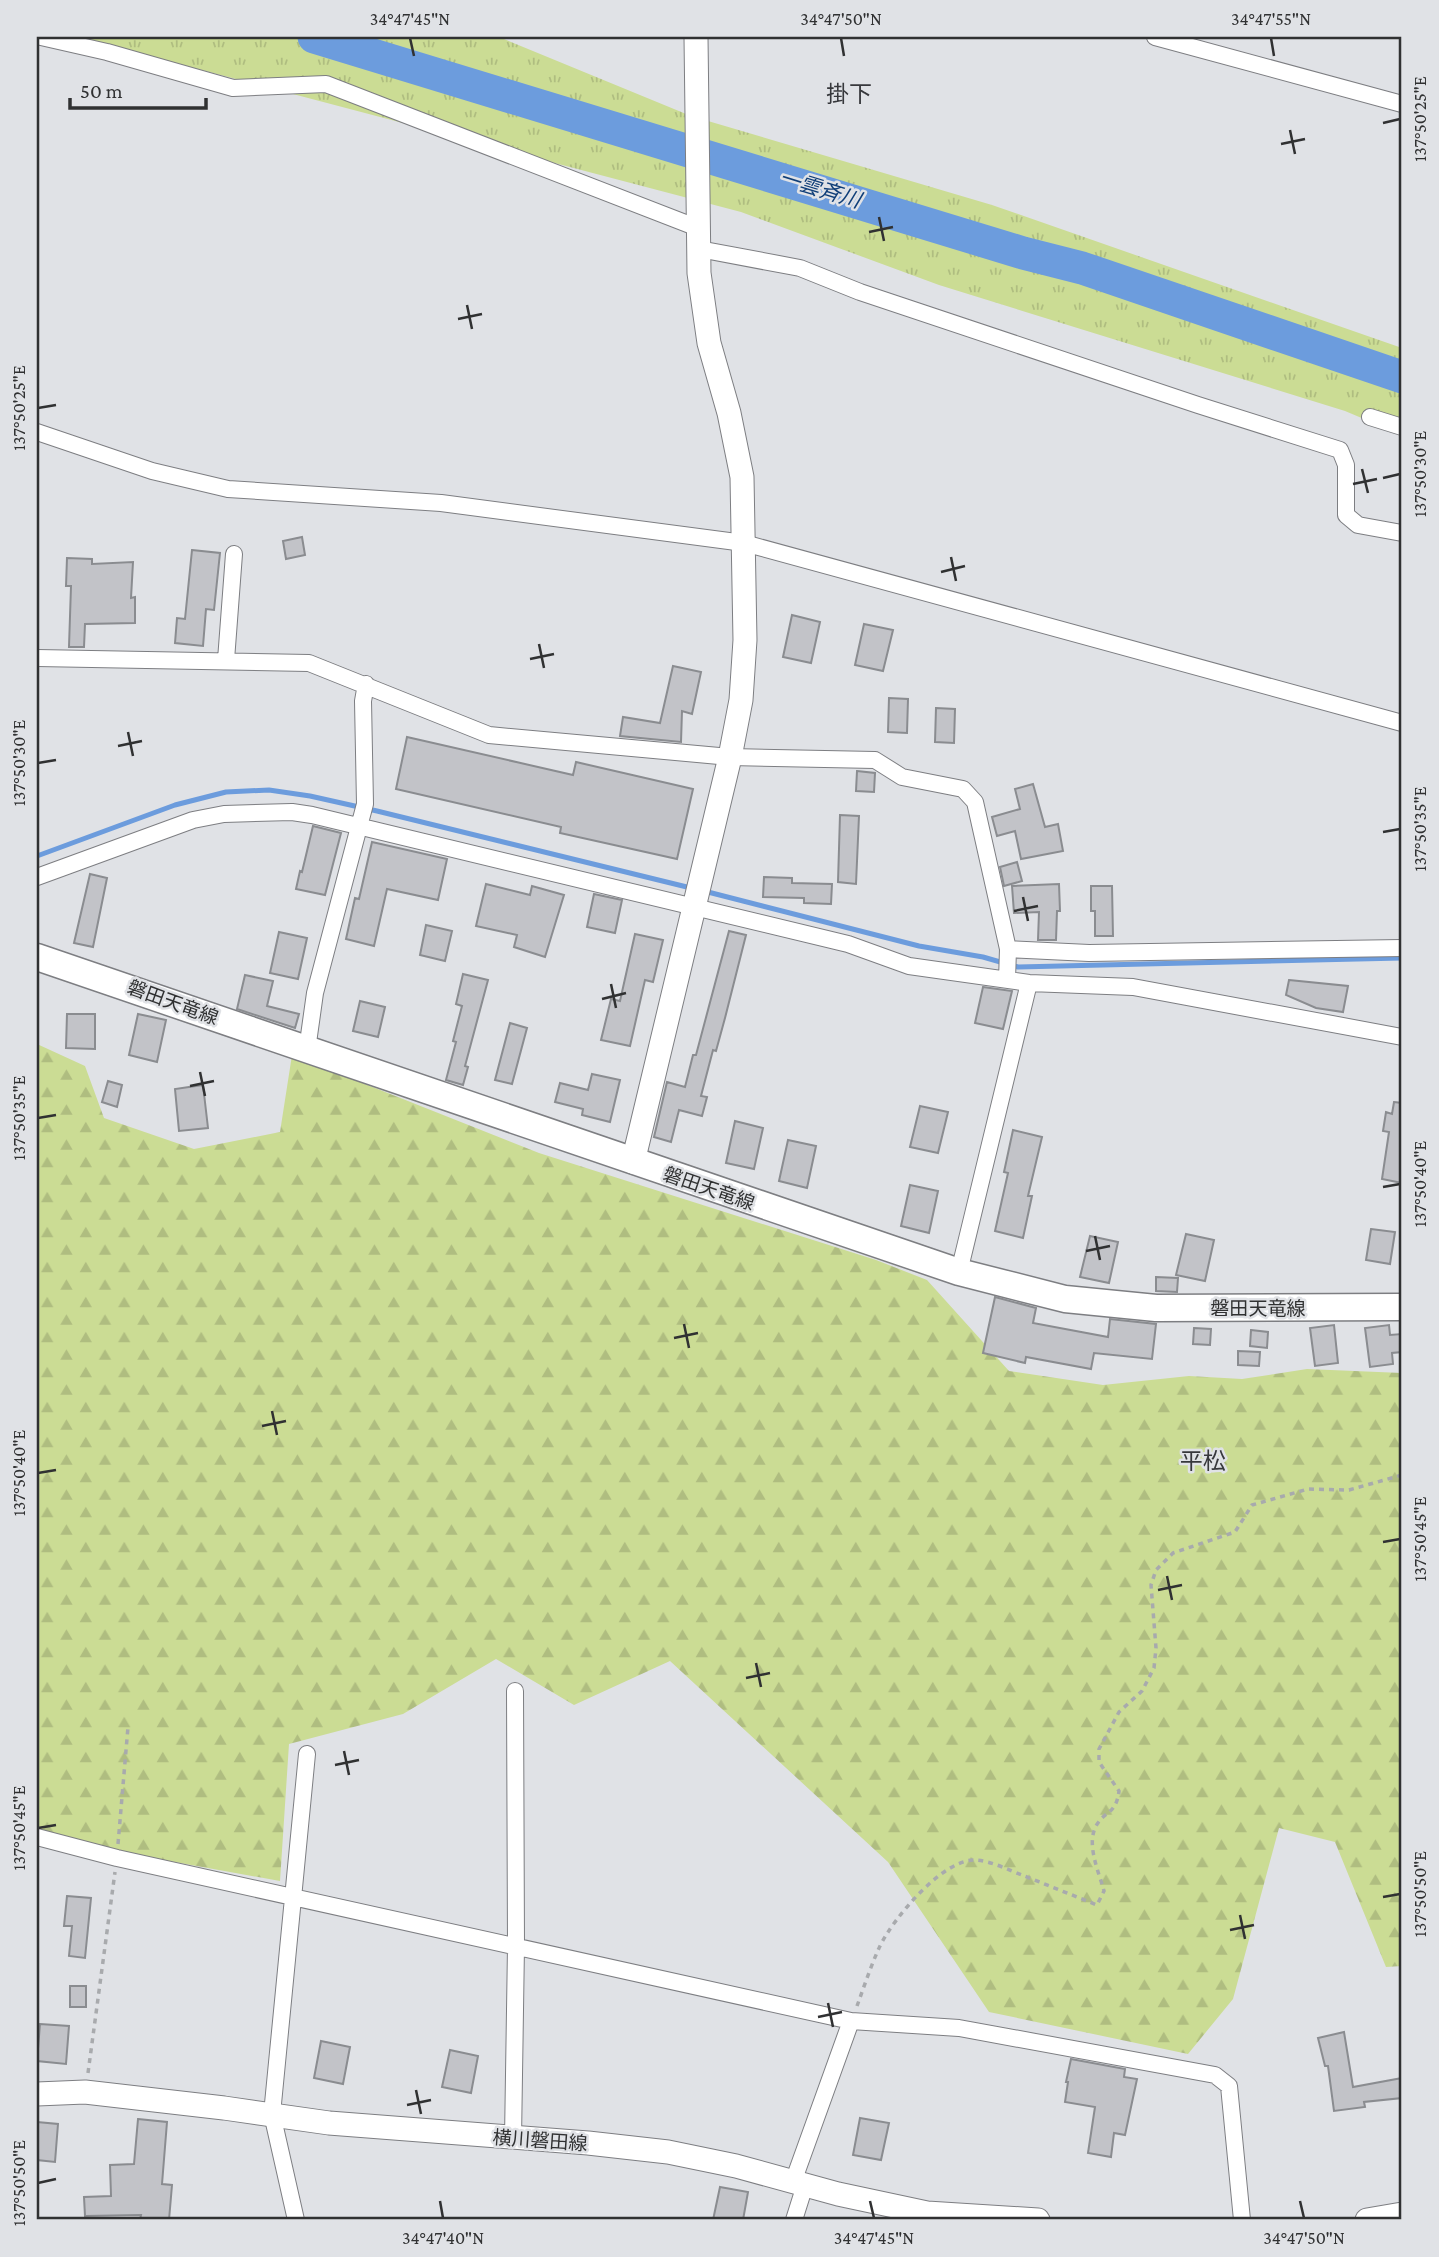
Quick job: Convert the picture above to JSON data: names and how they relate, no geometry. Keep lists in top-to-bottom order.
{
  "streets": {
    "main road": ["磐田天竜線"],
    "street": ["横川磐田線"]
  },
  "districts": ["掛下", "平松"],
  "water": ["一雲斉川"],
  "scale_bar": "50 m",
  "coordinates": [
    "34°47'45\"N",
    "34°47'50\"N",
    "34°47'55\"N",
    "137°50'25\"E",
    "137°50'30\"E",
    "137°50'35\"E",
    "137°50'40\"E",
    "137°50'45\"E",
    "137°50'50\"E",
    "34°47'40\"N"
  ]
}
